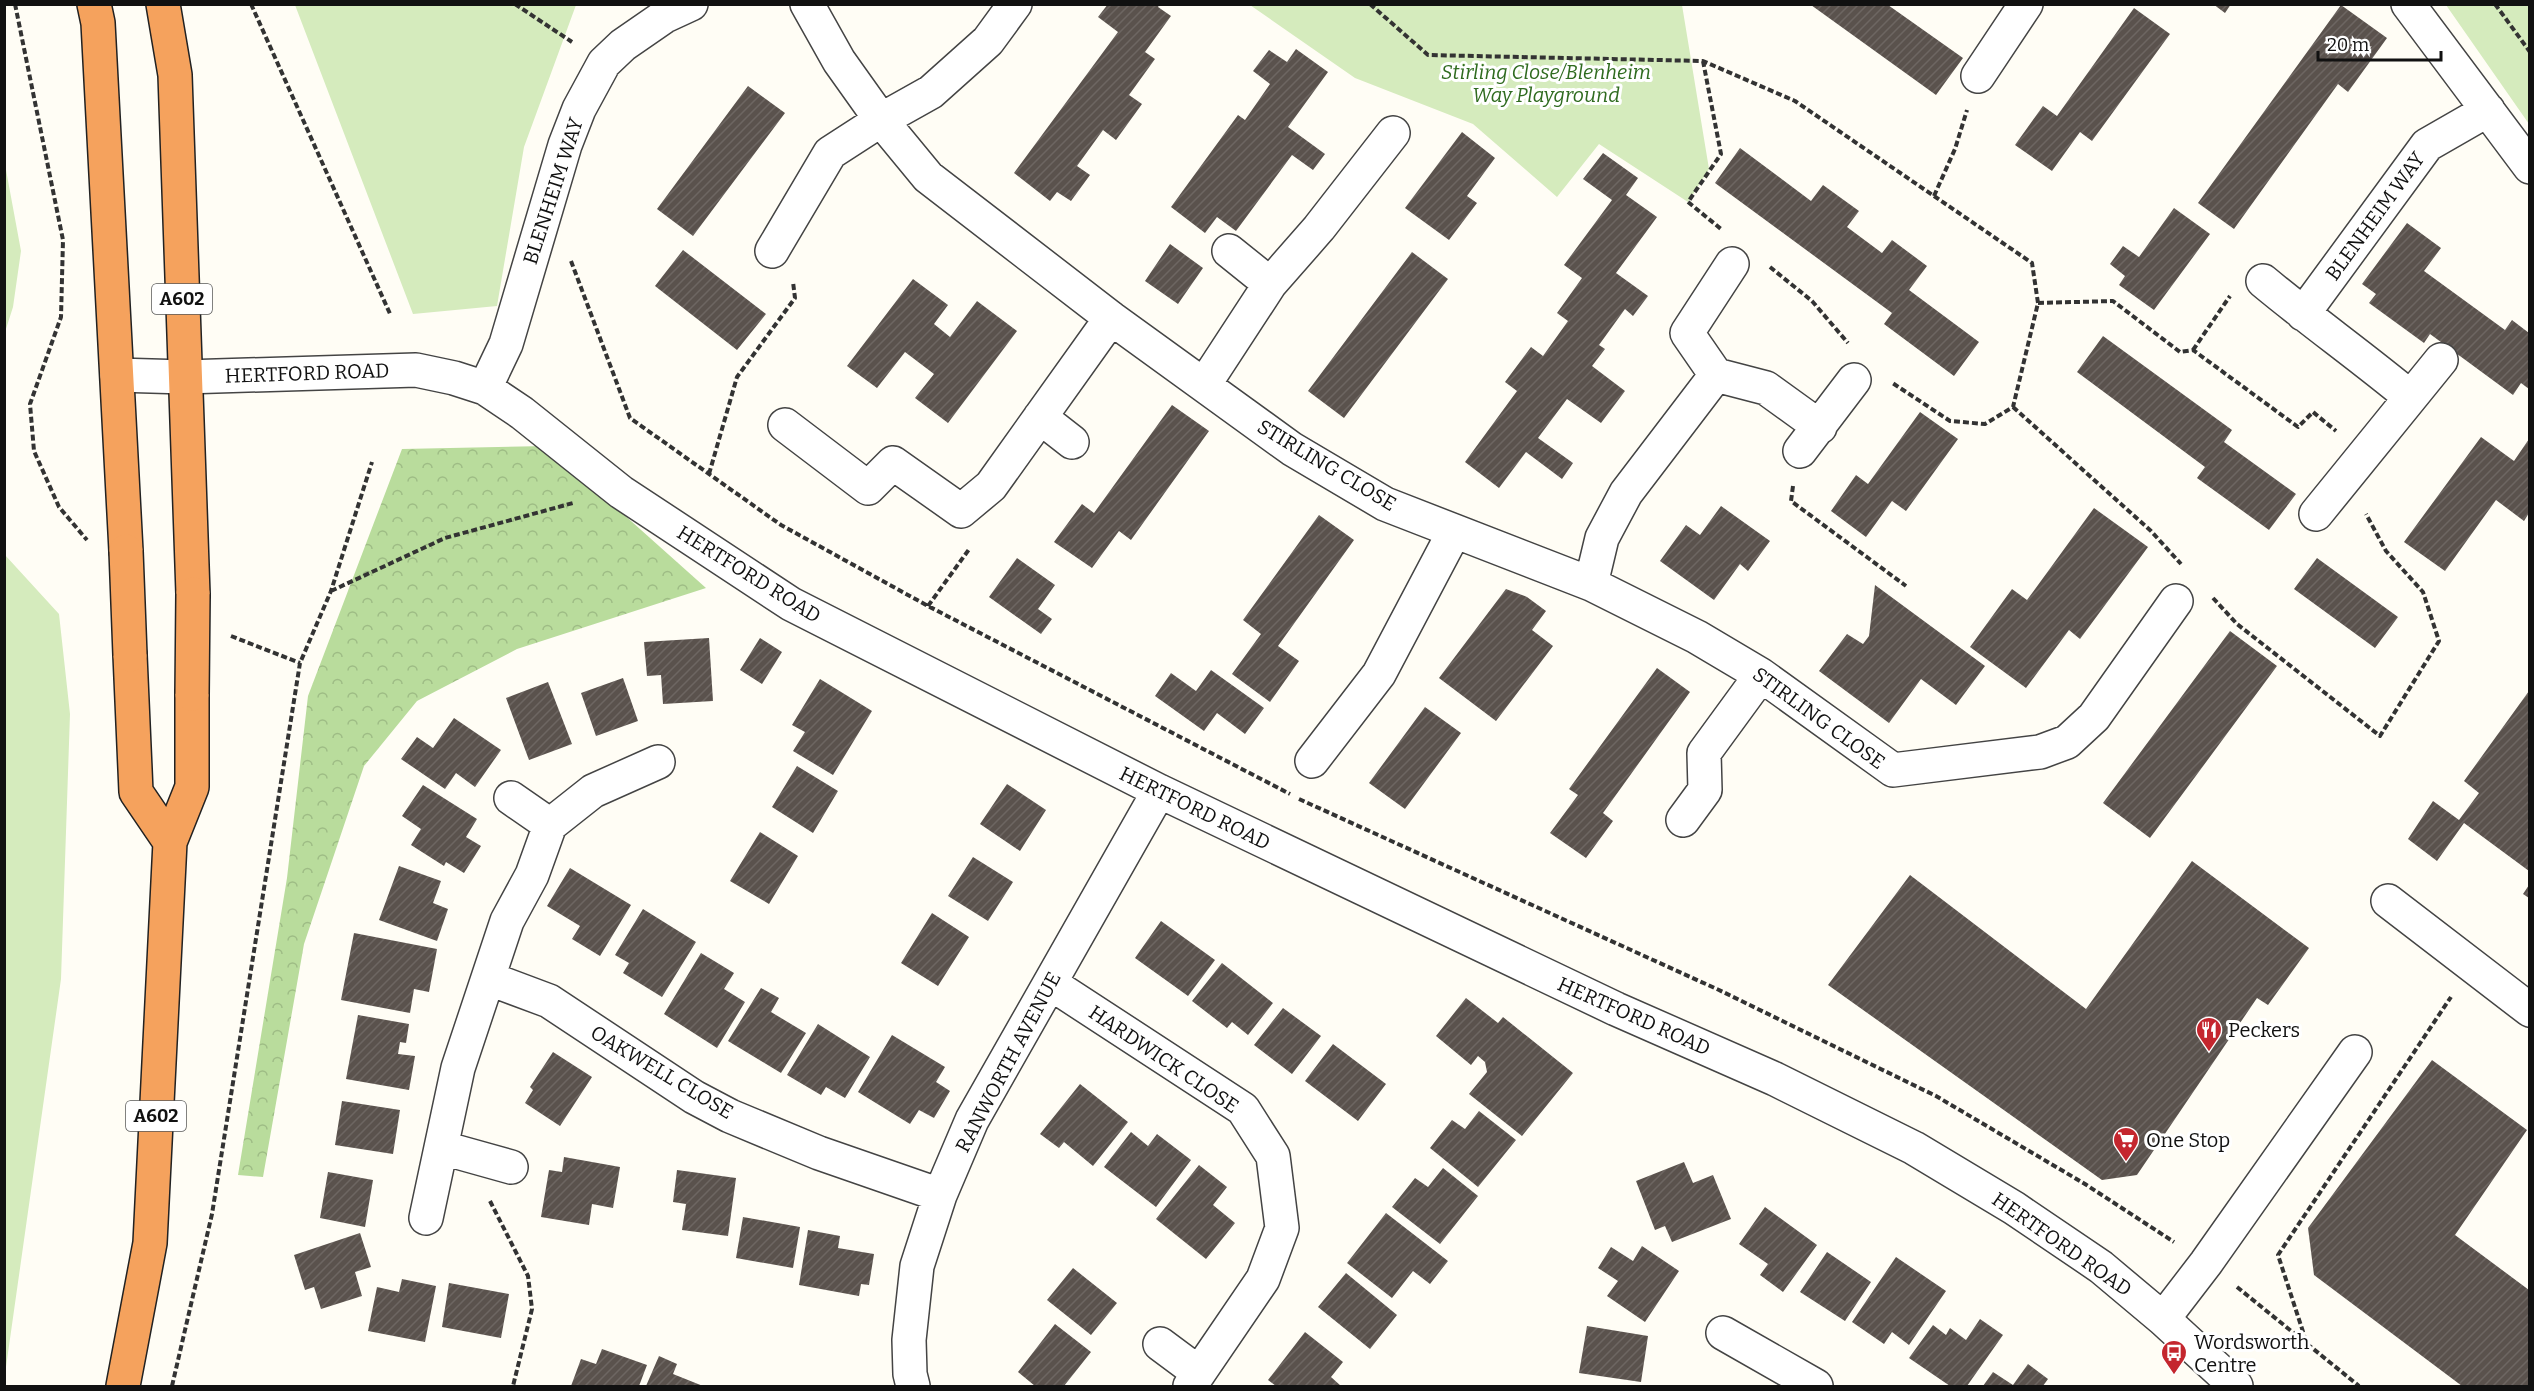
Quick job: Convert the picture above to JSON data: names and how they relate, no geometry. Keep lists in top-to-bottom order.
{
  "streets": {
    "highway": ["A602"],
    "street": [
      "BLENHEIM WAY",
      "HERTFORD ROAD",
      "STIRLING CLOSE",
      "HARDWICK CLOSE",
      "RANWORTH AVENUE",
      "OAKWELL CLOSE"
    ]
  },
  "crossings": [
    ["BLENHEIM WAY", "HERTFORD ROAD"],
    ["A602", "HERTFORD ROAD"],
    ["HERTFORD ROAD", "RANWORTH AVENUE"],
    ["HARDWICK CLOSE", "RANWORTH AVENUE"],
    ["RANWORTH AVENUE", "OAKWELL CLOSE"]
  ],
  "parks": ["Stirling Close/Blenheim Way Playground"],
  "places": {
    "restaurant": ["Peckers"],
    "supermarket": ["One Stop"],
    "bus stop": ["Wordsworth Centre"]
  },
  "scale_bar": "20 m"
}
